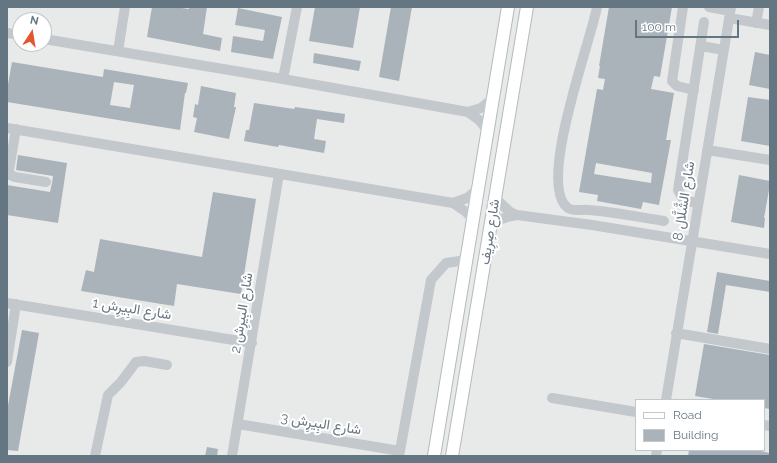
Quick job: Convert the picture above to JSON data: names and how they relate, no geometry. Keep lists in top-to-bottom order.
{
  "streets": {
    "main road": ["شارع صِرِيف"],
    "street": [
      "شارع الشَّلَّال 8",
      "شارع البِيرِش 1",
      "شارع البِيرِش 2",
      "شارع البِيرِش 3"
    ]
  },
  "crossings": [
    ["شارع البِيرِش 1", "شارع البِيرِش 2"],
    ["شارع البِيرِش 2", "شارع البِيرِش 3"]
  ],
  "legend": ["Road", "Building"],
  "scale_bar": "100 m",
  "north": "top"
}
